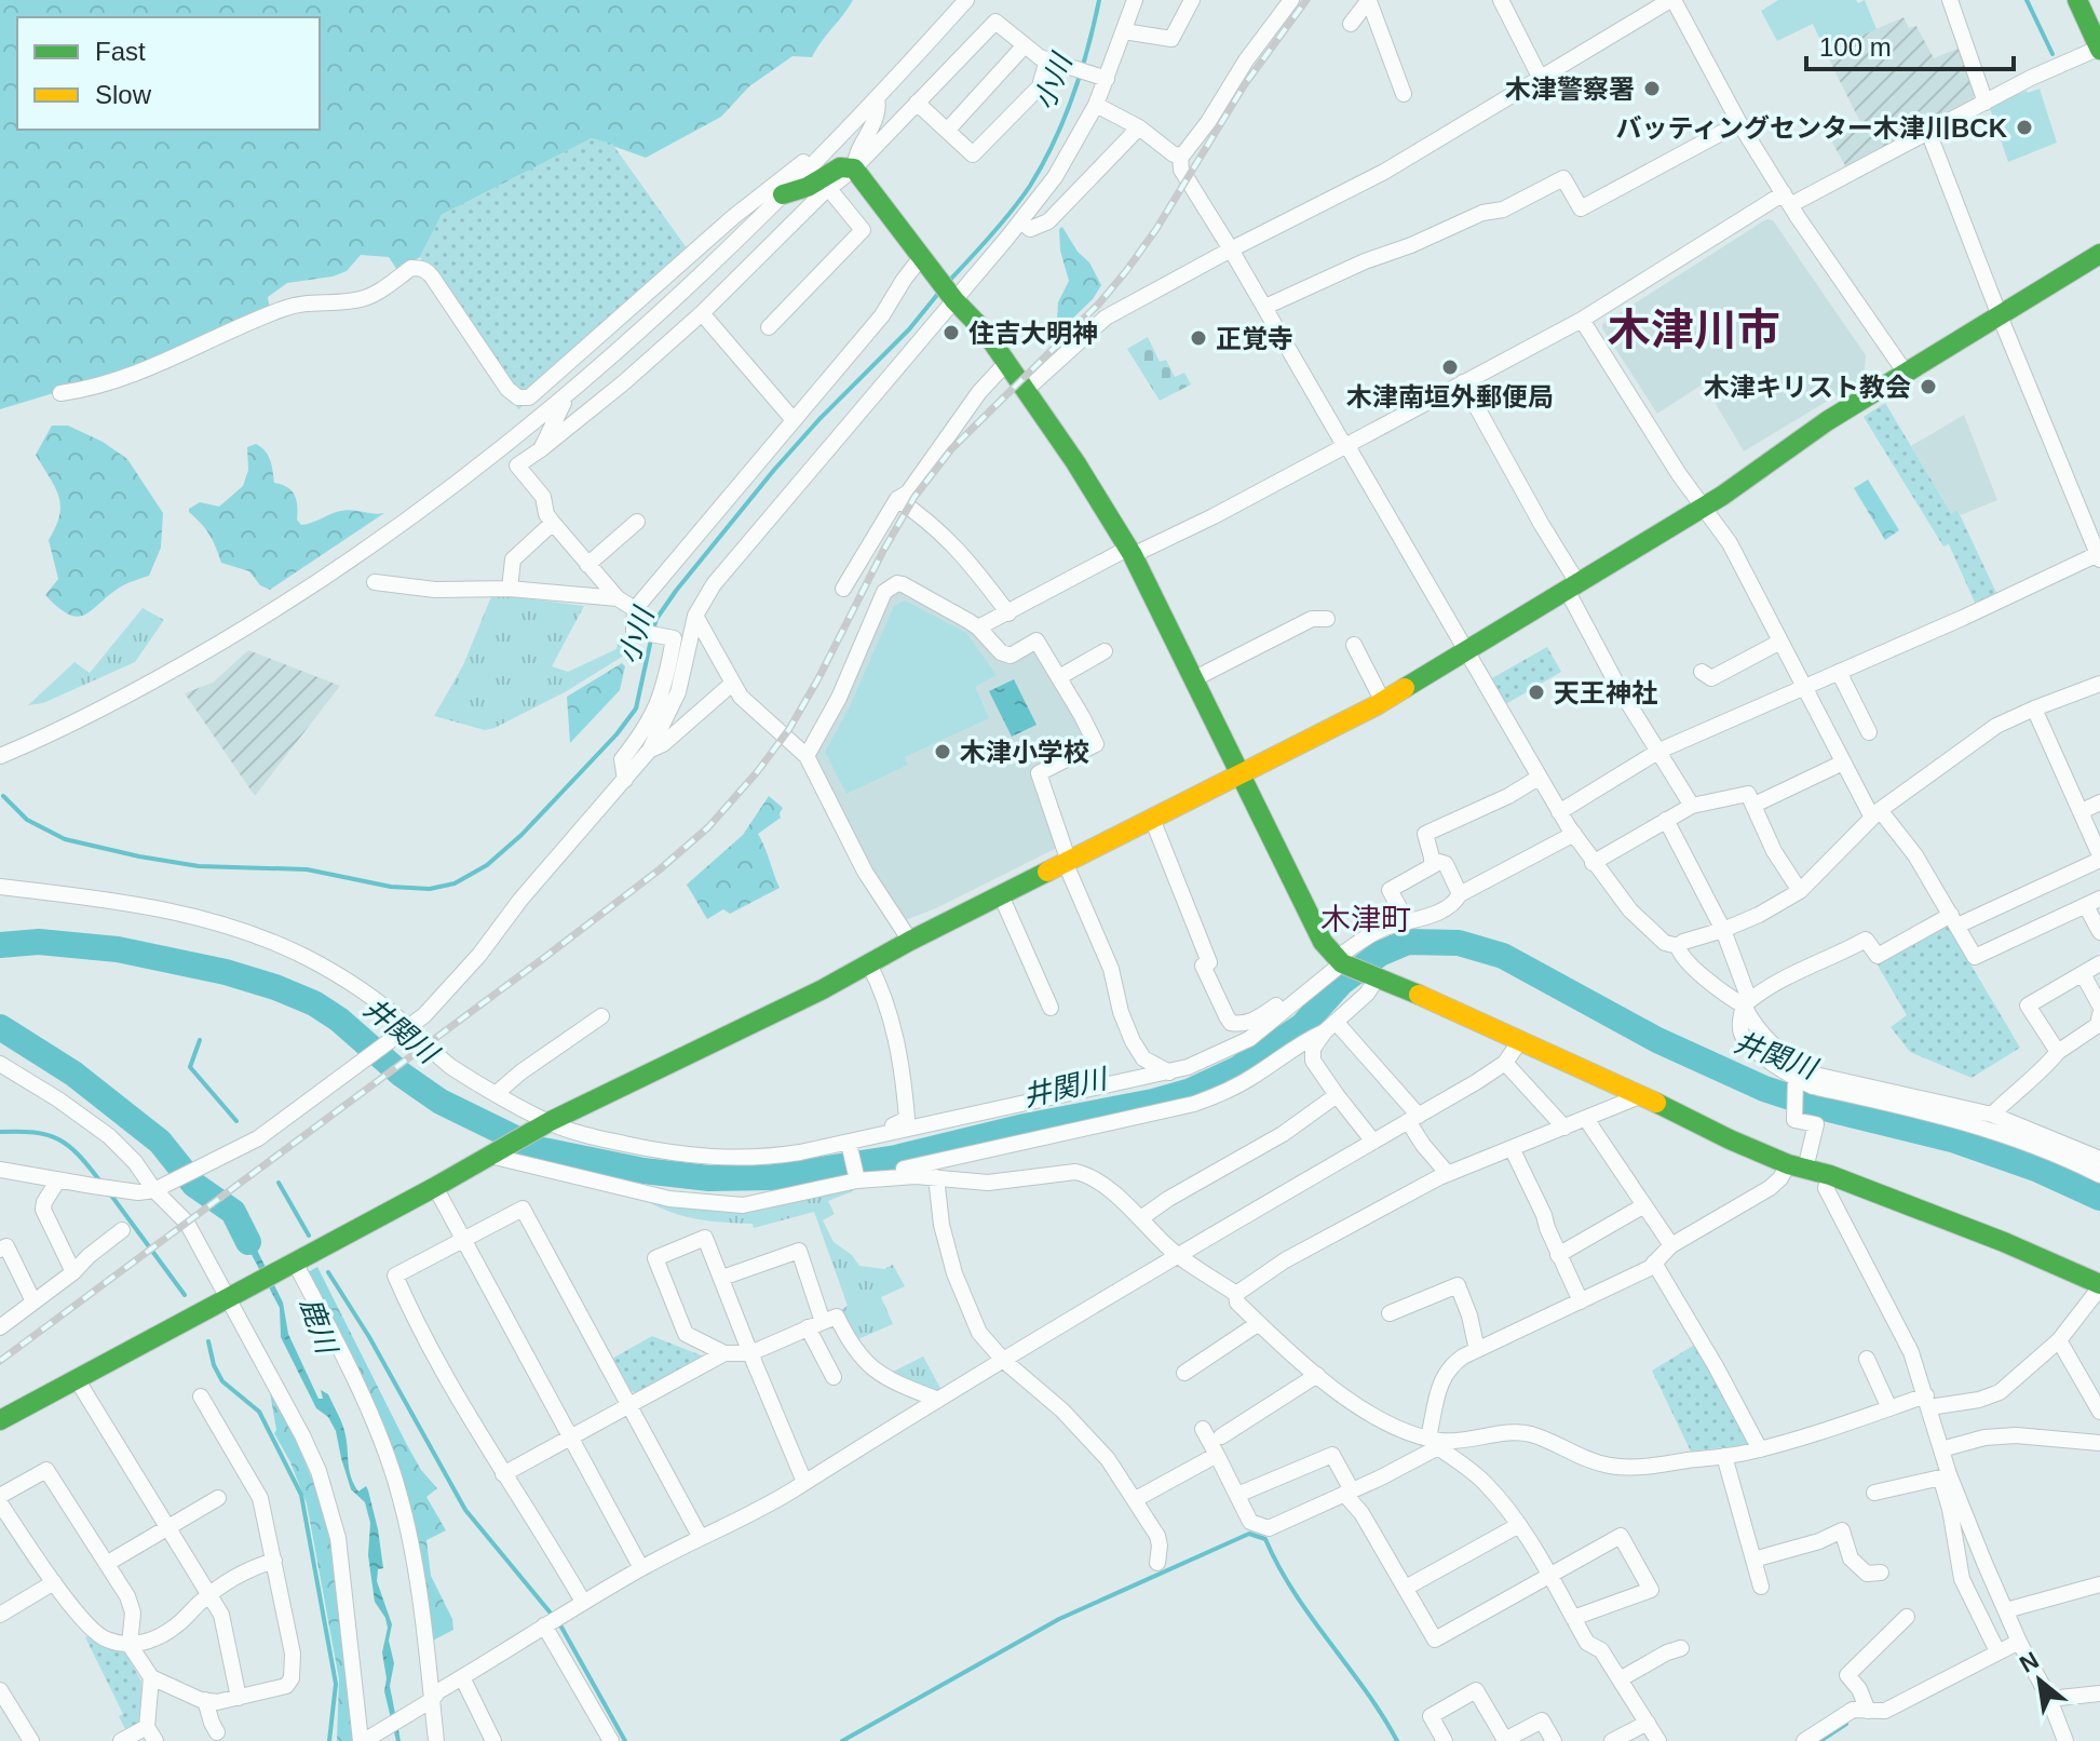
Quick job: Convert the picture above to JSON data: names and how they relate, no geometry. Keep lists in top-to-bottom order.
{
  "districts": ["木津川市", "木津町"],
  "water": ["小川", "井関川", "鹿川"],
  "places": [
    "木津警察署",
    "バッティングセンター木津川BCK",
    "住吉大明神",
    "正覚寺",
    "木津南垣外郵便局",
    "木津キリスト教会",
    "天王神社",
    "木津小学校"
  ],
  "legend": ["Fast", "Slow"],
  "scale_bar": "100 m",
  "north": "top left"
}
